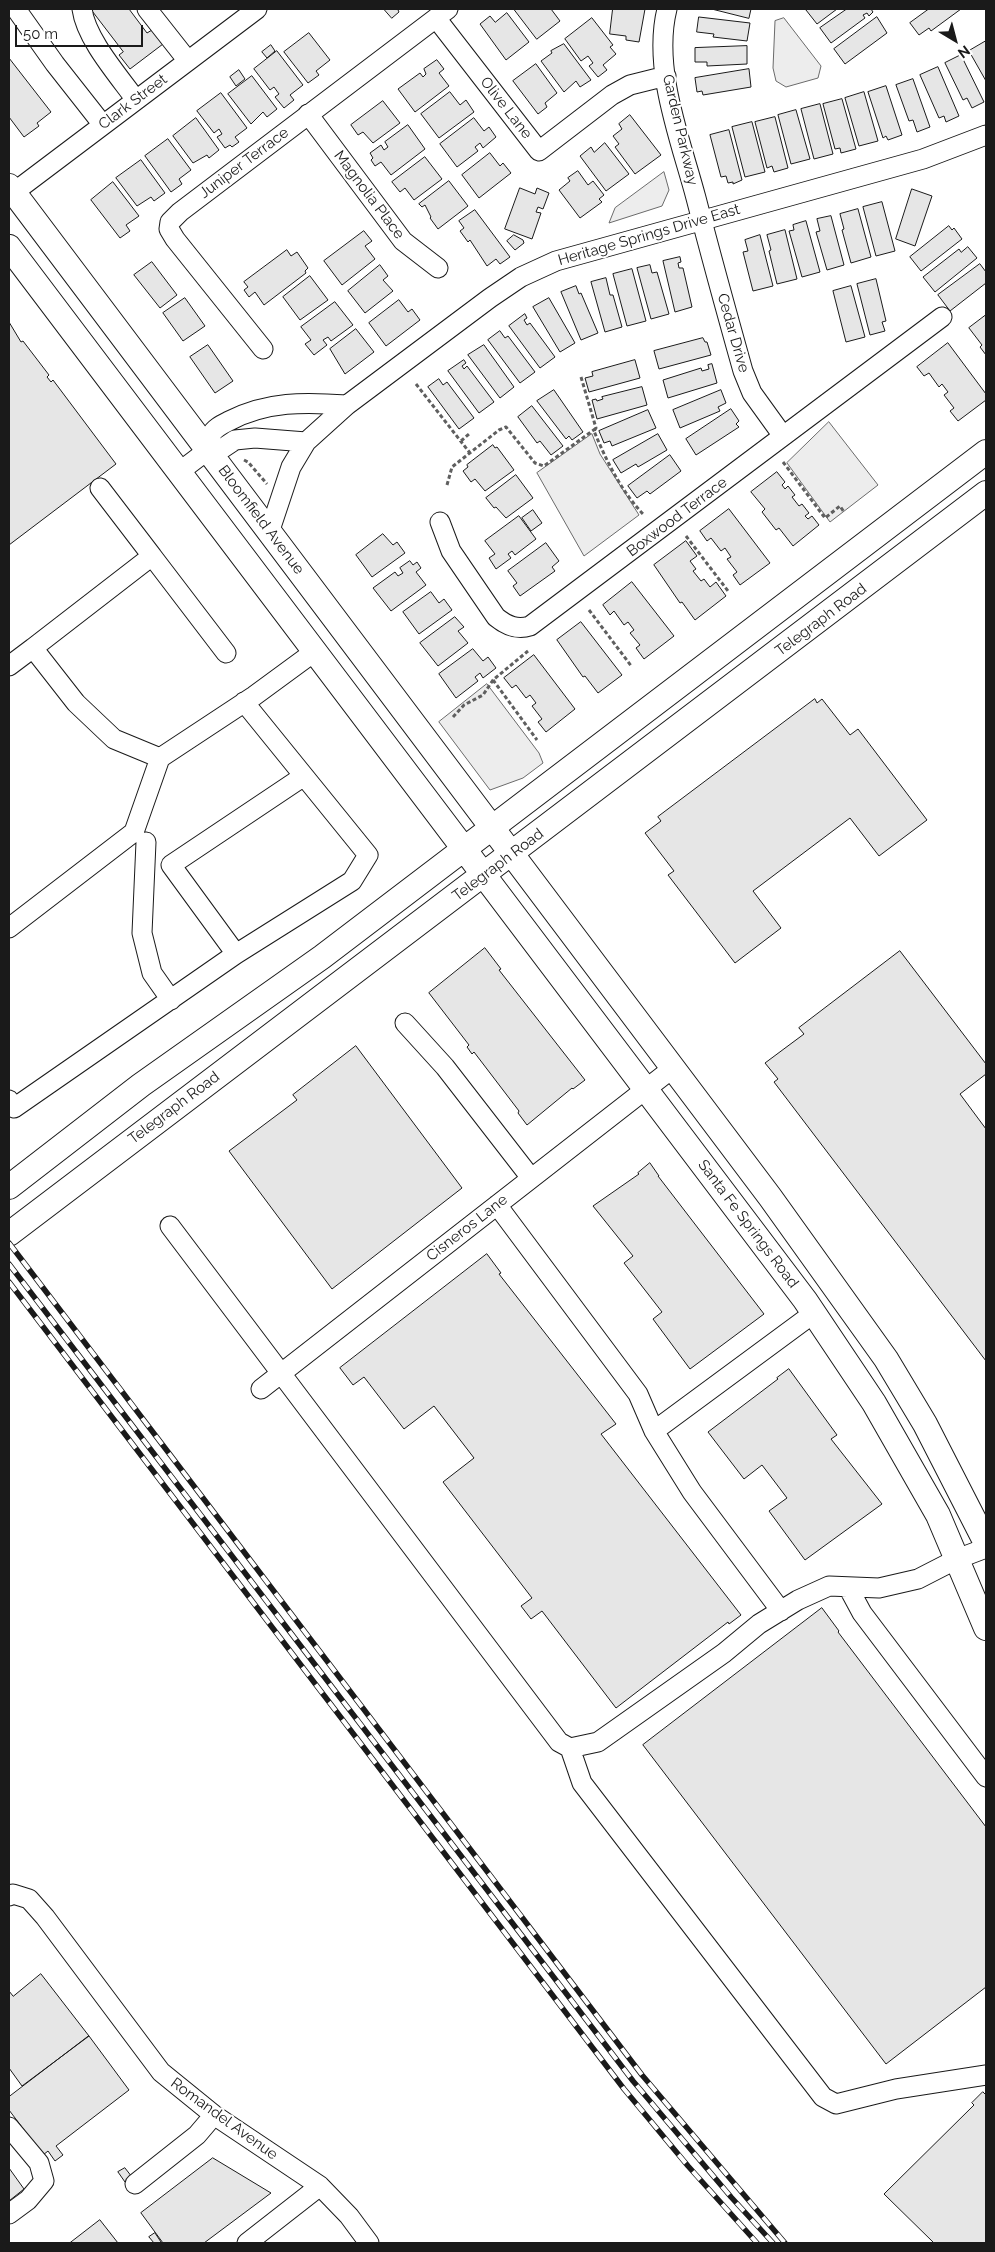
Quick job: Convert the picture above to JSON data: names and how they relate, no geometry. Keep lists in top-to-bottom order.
{
  "streets": {
    "main road": ["Bloomfield Avenue", "Telegraph Road", "Santa Fe Springs Road"],
    "street": [
      "Clark Street",
      "Olive Lane",
      "Garden Parkway",
      "Juniper Terrace",
      "Magnolia Place",
      "Heritage Springs Drive East",
      "Cedar Drive",
      "Boxwood Terrace",
      "Cisneros Lane",
      "Romandel Avenue"
    ]
  },
  "crossings": [
    ["Clark Street", "Bloomfield Avenue"],
    ["Olive Lane", "Garden Parkway"],
    ["Olive Lane", "Juniper Terrace"],
    ["Garden Parkway", "Heritage Springs Drive East"],
    ["Garden Parkway", "Cedar Drive"],
    ["Juniper Terrace", "Magnolia Place"],
    ["Heritage Springs Drive East", "Cedar Drive"],
    ["Heritage Springs Drive East", "Bloomfield Avenue"],
    ["Cedar Drive", "Boxwood Terrace"],
    ["Bloomfield Avenue", "Telegraph Road"],
    ["Telegraph Road", "Santa Fe Springs Road"],
    ["Santa Fe Springs Road", "Cisneros Lane"]
  ],
  "scale_bar": "50 m",
  "north": "bottom right"
}
